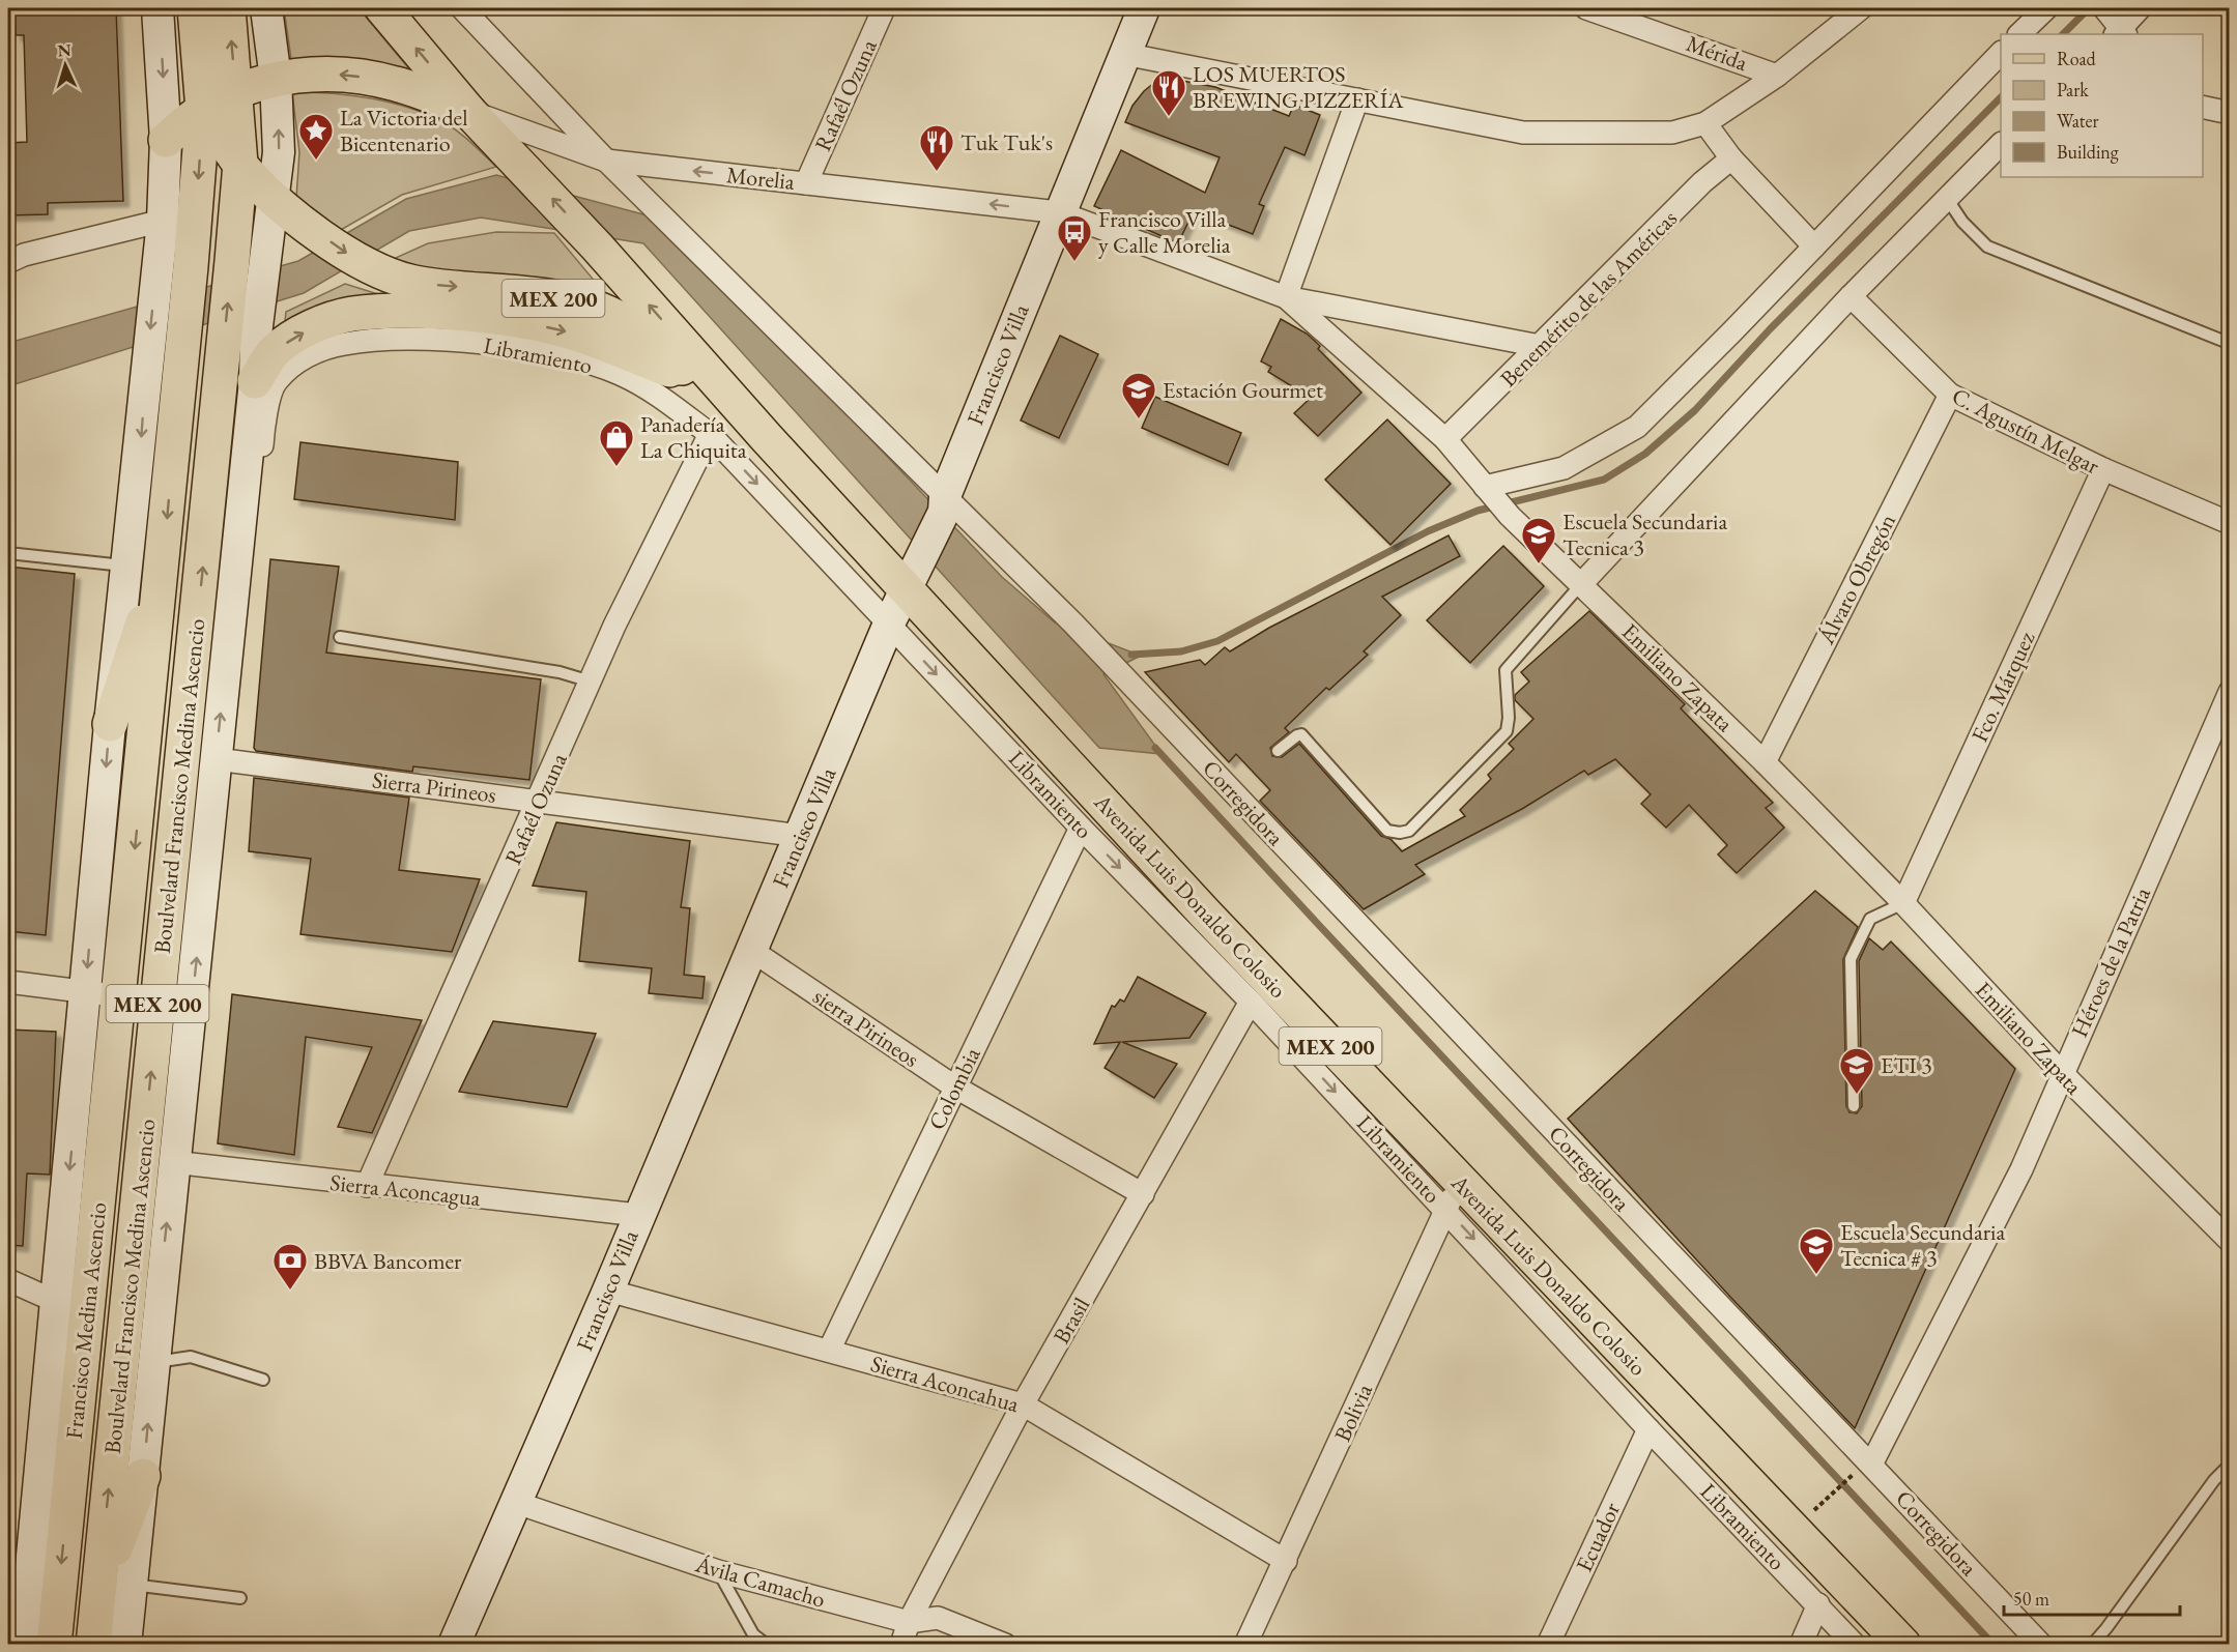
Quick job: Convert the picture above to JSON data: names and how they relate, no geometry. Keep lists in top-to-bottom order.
{
  "streets": {
    "main road": [
      "MEX 200",
      "Boulvelard Francisco Medina Ascencio",
      "Avenida Luis Donaldo Colosio",
      "Francisco Medina Ascencio"
    ],
    "street": [
      "Mérida",
      "Rafaél Ozuna",
      "Morelia",
      "Benemérito de las Américas",
      "Libramiento",
      "Francisco Villa",
      "C. Agustín Melgar",
      "Álvaro Obregón",
      "Emiliano Zapata",
      "Fco. Márquez",
      "Sierra Pirineos",
      "Corregidora",
      "Héroes de la Patria",
      "sierra Pirineos",
      "Colombia",
      "Sierra Aconcagua",
      "Brasil",
      "Sierra Aconcahua",
      "Bolivia",
      "Ecuador",
      "Ávila Camacho"
    ]
  },
  "crossings": [
    ["Rafaél Ozuna", "Morelia"],
    ["Rafaél Ozuna", "Libramiento"],
    ["Rafaél Ozuna", "Sierra Pirineos"],
    ["Rafaél Ozuna", "Sierra Aconcagua"],
    ["Morelia", "Francisco Villa"],
    ["Morelia", "Emiliano Zapata"],
    ["Morelia", "Corregidora"],
    ["Morelia", "Avenida Luis Donaldo Colosio"],
    ["MEX 200", "Boulvelard Francisco Medina Ascencio"],
    ["MEX 200", "Avenida Luis Donaldo Colosio"],
    ["Benemérito de las Américas", "Emiliano Zapata"],
    ["Libramiento", "Francisco Villa"],
    ["Libramiento", "Avenida Luis Donaldo Colosio"],
    ["Libramiento", "Colombia"],
    ["Libramiento", "Brasil"],
    ["Libramiento", "Bolivia"],
    ["Libramiento", "Ecuador"],
    ["Francisco Villa", "Emiliano Zapata"],
    ["Francisco Villa", "Sierra Pirineos"],
    ["Francisco Villa", "Corregidora"],
    ["Francisco Villa", "Avenida Luis Donaldo Colosio"],
    ["Francisco Villa", "sierra Pirineos"],
    ["Francisco Villa", "Sierra Aconcagua"],
    ["Francisco Villa", "Sierra Aconcahua"],
    ["Francisco Villa", "Ávila Camacho"],
    ["C. Agustín Melgar", "Álvaro Obregón"],
    ["C. Agustín Melgar", "Fco. Márquez"],
    ["Álvaro Obregón", "Emiliano Zapata"],
    ["Emiliano Zapata", "Fco. Márquez"],
    ["Emiliano Zapata", "Héroes de la Patria"],
    ["Boulvelard Francisco Medina Ascencio", "Francisco Medina Ascencio"],
    ["Corregidora", "Héroes de la Patria"],
    ["Avenida Luis Donaldo Colosio", "Bolivia"],
    ["sierra Pirineos", "Colombia"],
    ["sierra Pirineos", "Brasil"],
    ["Colombia", "Sierra Aconcahua"],
    ["Brasil", "Sierra Aconcahua"],
    ["Brasil", "Ávila Camacho"],
    ["Sierra Aconcahua", "Bolivia"]
  ],
  "one_way": ["Morelia", "Libramiento", "Francisco Medina Ascencio"],
  "places": {
    "restaurant": ["LOS MUERTOS BREWING PIZZERÍA", "Tuk Tuk's"],
    "place": ["La Victoria del Bicentenario"],
    "bus stop": ["Francisco Villa y Calle Morelia"],
    "school or university": [
      "Estación Gourmet",
      "Escuela Secundaria Tecnica 3",
      "ETI 3",
      "Escuela Secundaria Tecnica # 3"
    ],
    "shop": ["Panadería La Chiquita"],
    "bank": ["BBVA Bancomer"]
  },
  "legend": [
    "Road",
    "Park",
    "Water",
    "Building"
  ],
  "scale_bar": "50 m",
  "north": "top"
}
